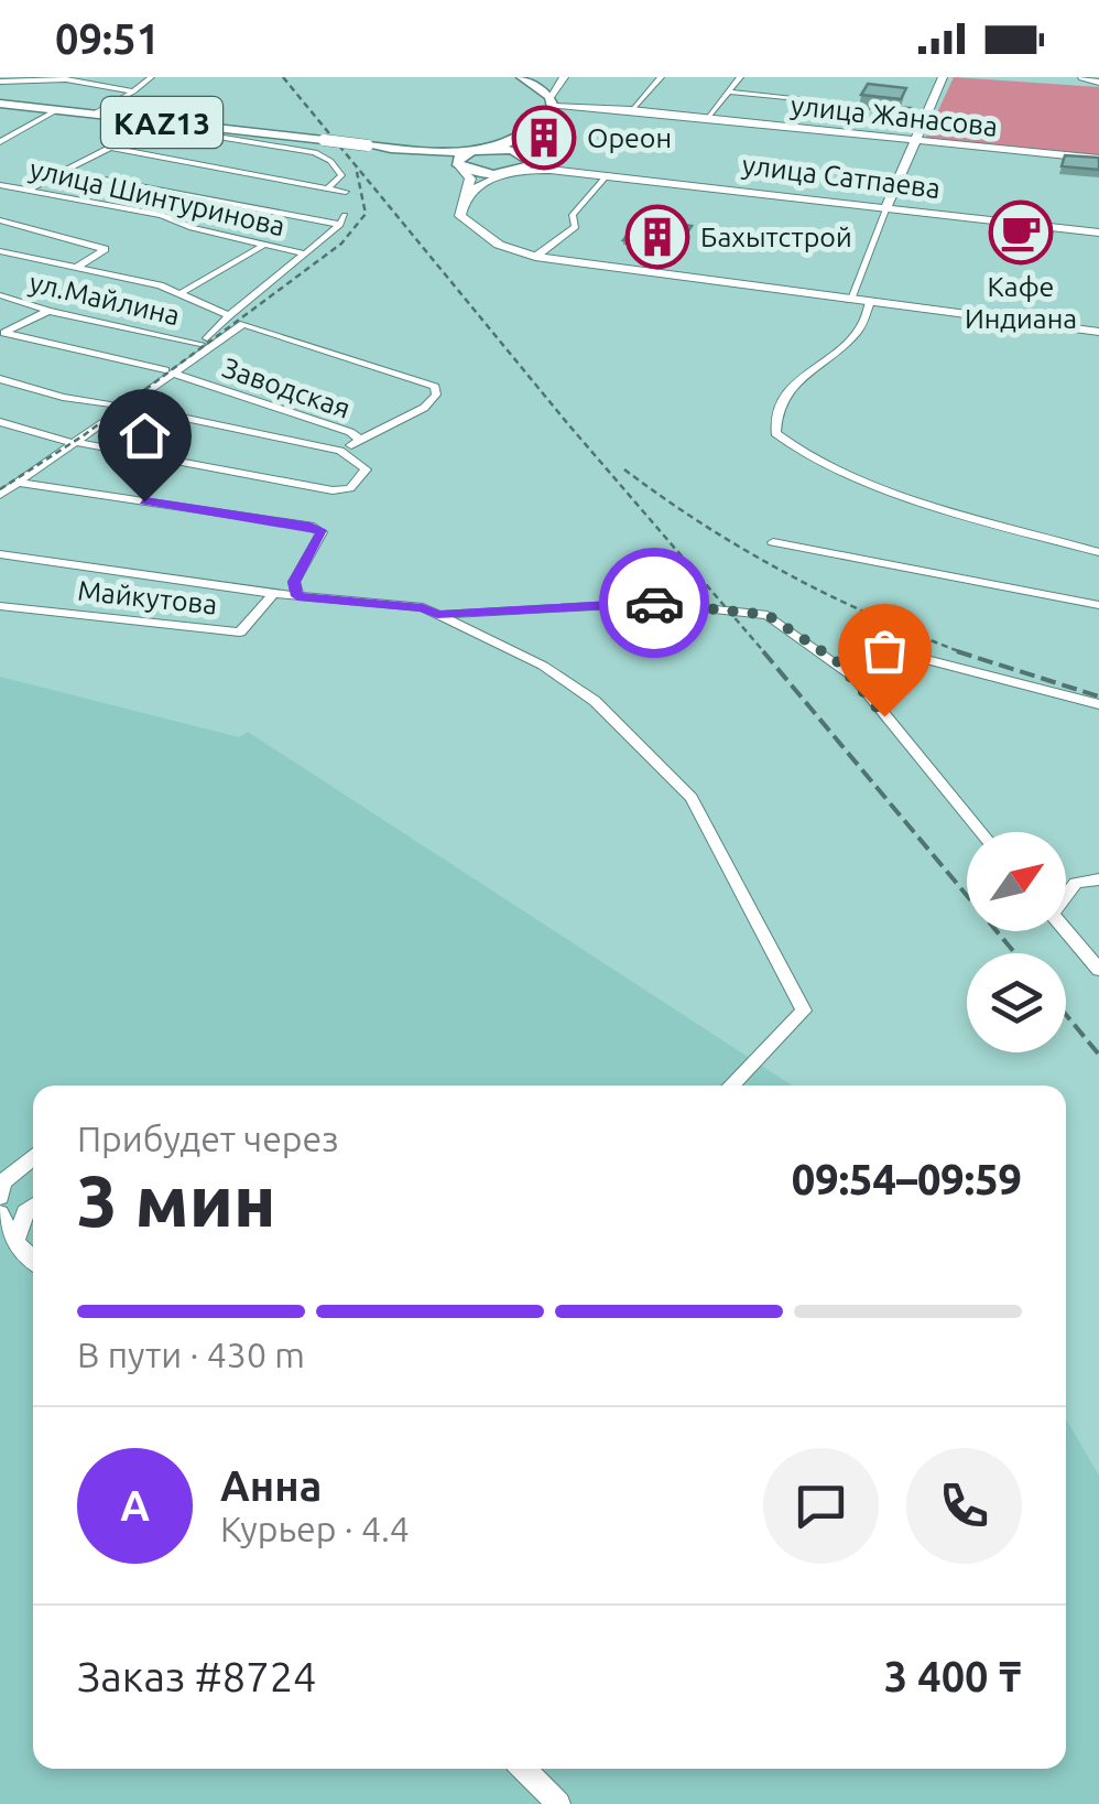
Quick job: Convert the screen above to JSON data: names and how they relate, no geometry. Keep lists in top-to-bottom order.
{
  "streets": {
    "main road": ["KAZ13"],
    "street": [
      "улица Жанасова",
      "улица Сатпаева",
      "улица Шинтуринова",
      "ул.Майлина",
      "Заводская",
      "Майкутова"
    ]
  },
  "crossings": [
    ["улица Жанасова", "KAZ13"],
    ["ул.Майлина", "Заводская"]
  ],
  "places": {
    "building": ["Ореон", "Бахытстрой"],
    "cafe": ["Кафе Индиана"]
  },
  "north": "top right",
  "page": {
    "status": "09:51",
    "heading": ["3 мин", "Прибудет через", "09:54–09:59"],
    "panel": [
      "Анна",
      "Курьер · 4.4",
      "Заказ #8724",
      "3 400 ₸"
    ],
    "bar": "В пути · 430 m",
    "round": "А"
  }
}
